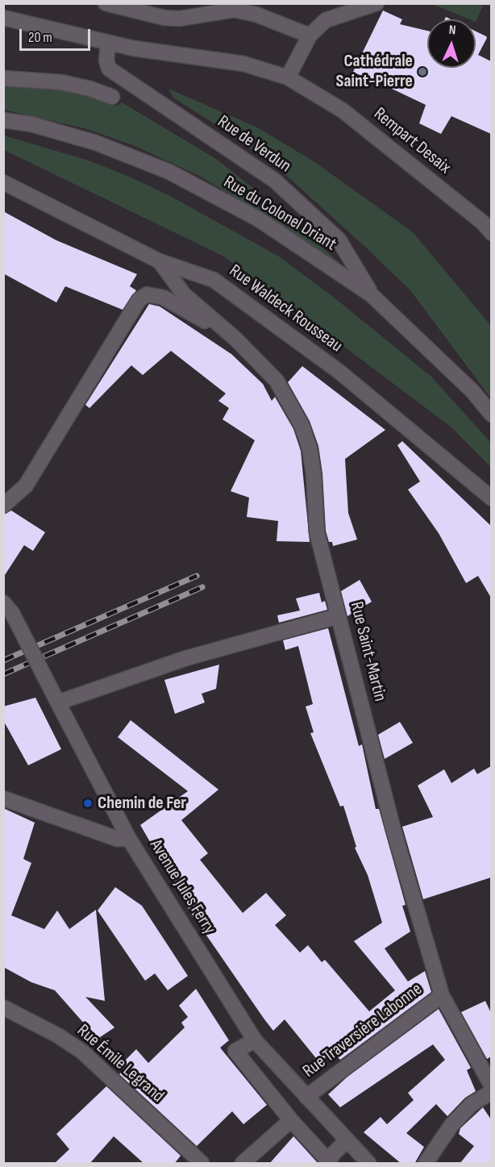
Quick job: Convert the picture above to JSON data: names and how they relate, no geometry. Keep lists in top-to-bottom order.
{
  "streets": {
    "street": [
      "Rempart Desaix",
      "Rue de Verdun",
      "Rue du Colonel Driant",
      "Rue Waldeck Rousseau",
      "Rue Saint-Martin",
      "Avenue Jules Ferry",
      "Rue Traversière Labonne",
      "Rue Émile Legrand"
    ]
  },
  "crossings": [
    ["Rempart Desaix", "Rue de Verdun"],
    ["Rue de Verdun", "Rue du Colonel Driant"],
    ["Rue Waldeck Rousseau", "Rue Saint-Martin"],
    ["Rue Saint-Martin", "Rue Traversière Labonne"],
    ["Avenue Jules Ferry", "Rue Traversière Labonne"]
  ],
  "places": ["Cathédrale Saint-Pierre", "Chemin de Fer"],
  "scale_bar": "20 m",
  "north": "top"
}
